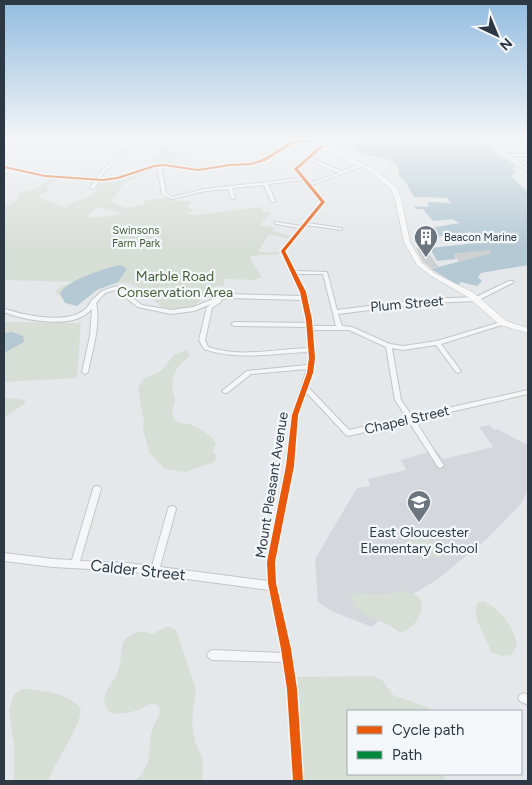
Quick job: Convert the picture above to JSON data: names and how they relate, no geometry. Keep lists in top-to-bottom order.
{
  "streets": {
    "street": [
      "Plum Street",
      "Chapel Street",
      "Mount Pleasant Avenue",
      "Calder Street"
    ]
  },
  "crossings": [
    ["Chapel Street", "Mount Pleasant Avenue"],
    ["Mount Pleasant Avenue", "Calder Street"]
  ],
  "parks": ["Swinsons Farm Park", "Marble Road Conservation Area"],
  "places": {
    "building": ["Beacon Marine"],
    "school or university": ["East Gloucester Elementary School"]
  },
  "legend": ["Cycle path", "Path"],
  "north": "bottom right"
}
